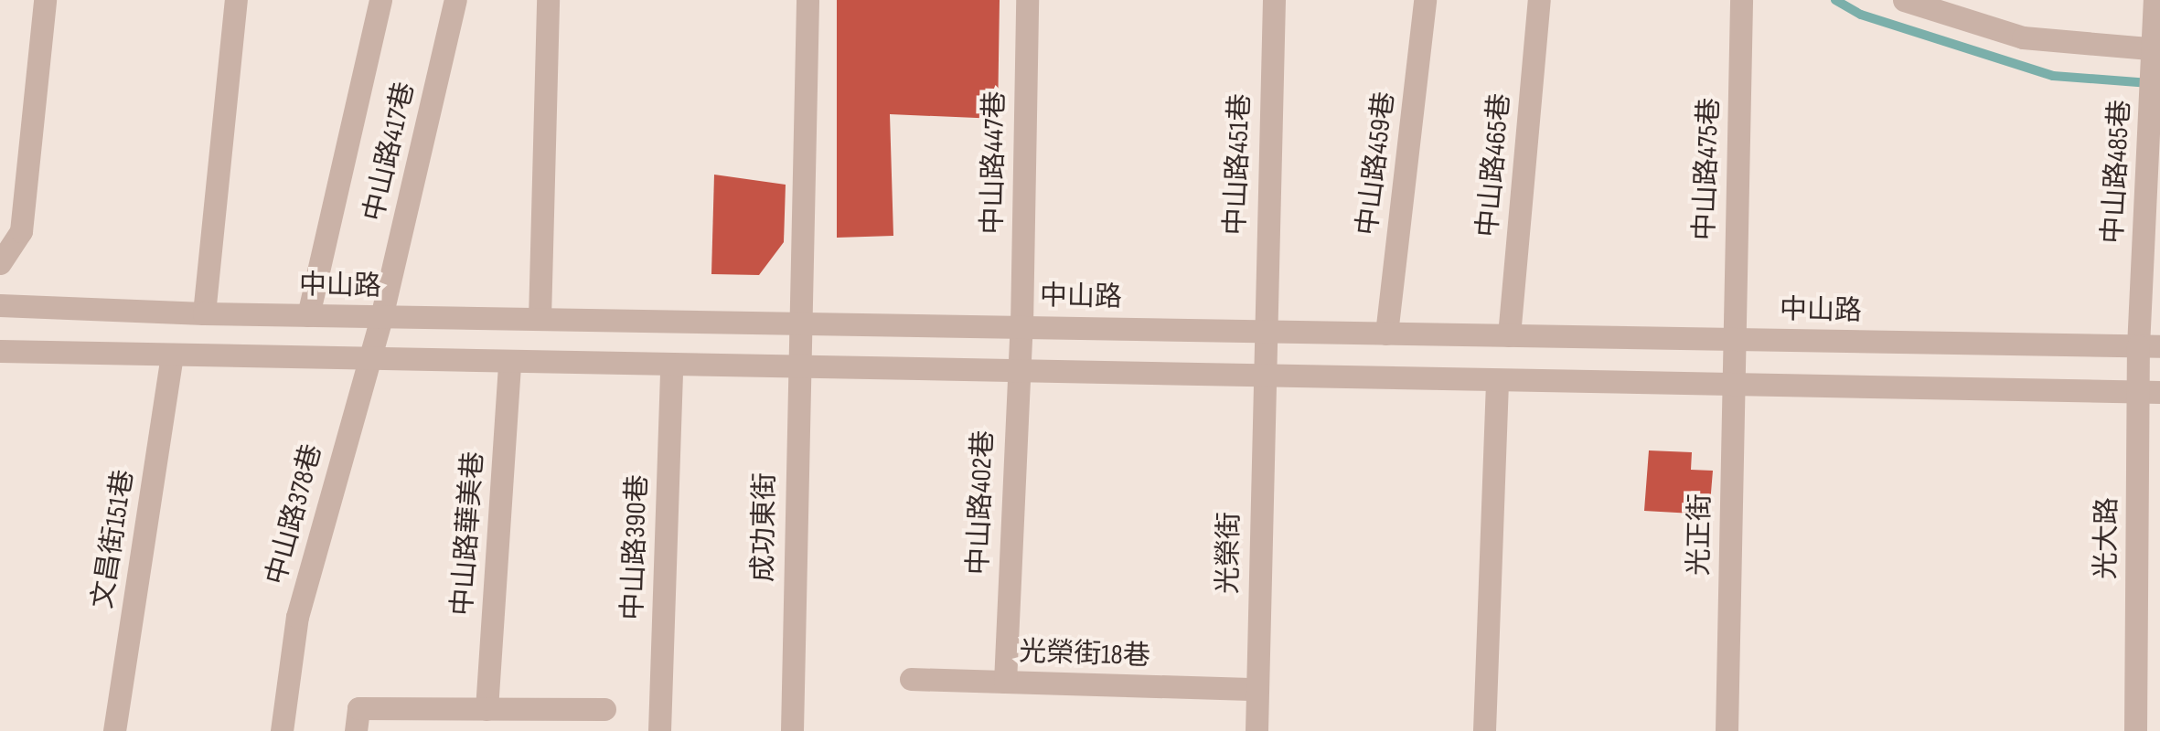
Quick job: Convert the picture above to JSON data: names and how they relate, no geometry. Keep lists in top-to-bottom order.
{
  "streets": {
    "street": [
      "中山路417巷",
      "中山路447巷",
      "中山路459巷",
      "中山路451巷",
      "中山路465巷",
      "中山路475巷",
      "中山路485巷",
      "中山路",
      "中山路402巷",
      "中山路378巷",
      "成功東街",
      "中山路華美巷",
      "光正街",
      "光大路",
      "文昌街151巷",
      "中山路390巷",
      "光榮街",
      "光榮街18巷"
    ]
  },
  "crossings": [
    ["中山路417巷", "中山路"],
    ["中山路417巷", "中山路378巷"],
    ["中山路447巷", "中山路"],
    ["中山路447巷", "中山路402巷"],
    ["中山路459巷", "中山路"],
    ["中山路451巷", "中山路"],
    ["中山路451巷", "光榮街"],
    ["中山路465巷", "中山路"],
    ["中山路475巷", "中山路"],
    ["中山路475巷", "光正街"],
    ["中山路485巷", "中山路"],
    ["中山路485巷", "光大路"],
    ["中山路", "中山路402巷"],
    ["中山路", "中山路378巷"],
    ["中山路", "成功東街"],
    ["中山路", "光正街"],
    ["中山路", "光大路"],
    ["中山路402巷", "光榮街18巷"],
    ["光榮街", "光榮街18巷"]
  ]
}
